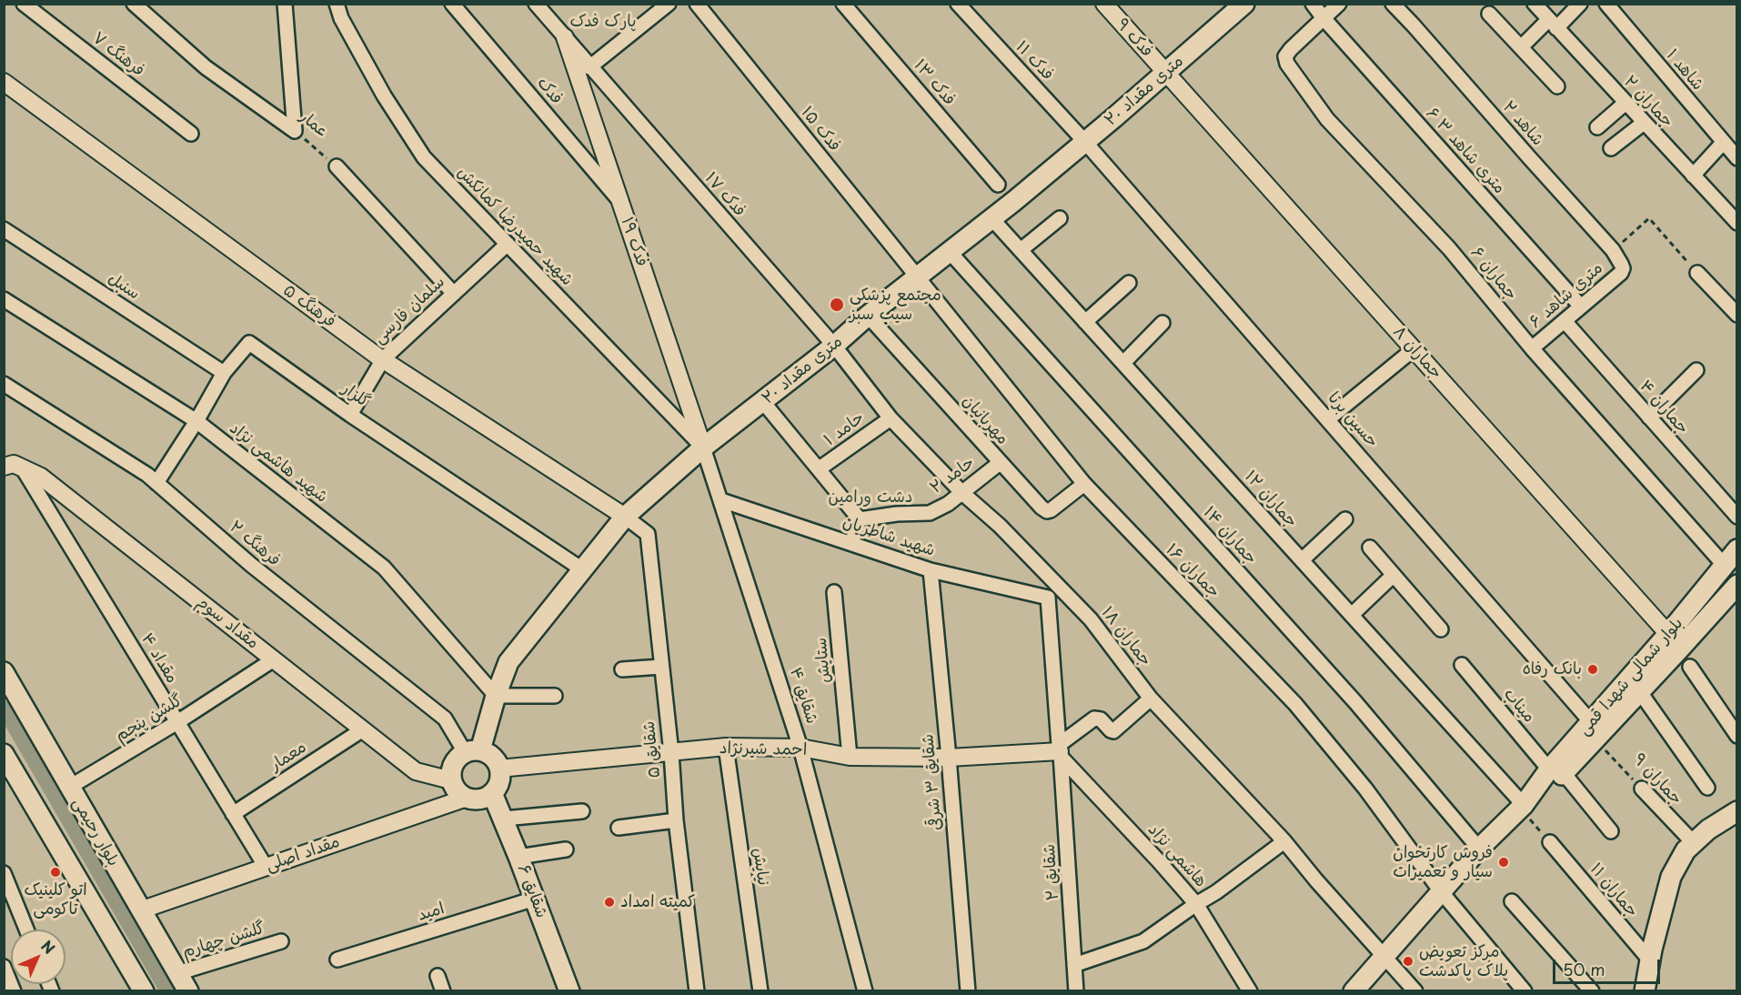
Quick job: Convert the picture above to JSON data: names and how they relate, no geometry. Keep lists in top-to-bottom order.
{
  "streets": {
    "main road": [
      "۲۰ متری مقداد",
      "بلوار شمالی شهدا قمی",
      "بلوار رحیمی",
      "شقایق ۶"
    ],
    "street": [
      "فدک ۹",
      "فرهنگ ۷",
      "فدک ۱۱",
      "شاهد ۱",
      "فدک ۱۳",
      "فدک",
      "جماران ۲",
      "شاهد ۲",
      "عمار",
      "فدک ۱۵",
      "۶ متری شاهد ۳",
      "فدک ۱۷",
      "شهید حمیدرضا کمانکش",
      "فدک ۱۹",
      "جماران ۶",
      "سنبل",
      "۶ متری شاهد",
      "فرهنگ ۵",
      "سلمان فارسی",
      "جماران ۸",
      "گلزار",
      "جماران ۴",
      "مهربانیان",
      "حسین برنا",
      "حامد ۱",
      "شهید هاشمی نژاد",
      "حامد ۲",
      "جماران ۱۲",
      "جماران ۱۴",
      "شهید شاطریان",
      "فرهنگ ۲",
      "جماران ۱۶",
      "مقداد سوم",
      "جماران ۱۸",
      "مقداد ۴",
      "ستایش",
      "شقایق ۴",
      "میناب",
      "گلشن پنجم",
      "شقایق ۵",
      "احمد شیرنژاد",
      "معمار",
      "جماران ۹",
      "شقایق ۳ شرقی",
      "مقداد اصلی",
      "هاشمی نژاد",
      "نیایش",
      "شقایق ۲",
      "جماران ۱۱",
      "امید",
      "گلشن چهارم"
    ]
  },
  "crossings": [
    ["فدک ۹", "۲۰ متری مقداد"],
    ["فدک ۹", "جماران ۸"],
    ["فدک ۱۱", "۲۰ متری مقداد"],
    ["فدک ۱۱", "حسین برنا"],
    ["فدک", "فدک ۱۹"],
    ["۲۰ متری مقداد", "فدک ۱۵"],
    ["۲۰ متری مقداد", "فدک ۱۷"],
    ["۲۰ متری مقداد", "شهید حمیدرضا کمانکش"],
    ["۲۰ متری مقداد", "فدک ۱۹"],
    ["۲۰ متری مقداد", "فرهنگ ۵"],
    ["۲۰ متری مقداد", "جماران ۸"],
    ["۲۰ متری مقداد", "گلزار"],
    ["۲۰ متری مقداد", "مهربانیان"],
    ["۲۰ متری مقداد", "حسین برنا"],
    ["۲۰ متری مقداد", "شهید هاشمی نژاد"],
    ["۲۰ متری مقداد", "جماران ۱۲"],
    ["۲۰ متری مقداد", "جماران ۱۴"],
    ["۲۰ متری مقداد", "فرهنگ ۲"],
    ["۲۰ متری مقداد", "جماران ۱۶"],
    ["۲۰ متری مقداد", "مقداد سوم"],
    ["۲۰ متری مقداد", "جماران ۱۸"],
    ["۲۰ متری مقداد", "شقایق ۴"],
    ["۲۰ متری مقداد", "شقایق ۵"],
    ["۲۰ متری مقداد", "احمد شیرنژاد"],
    ["۲۰ متری مقداد", "مقداد اصلی"],
    ["۲۰ متری مقداد", "شقایق ۶"],
    ["شاهد ۲", "۶ متری شاهد"],
    ["فدک ۱۵", "جماران ۱۶"],
    ["۶ متری شاهد ۳", "جماران ۶"],
    ["۶ متری شاهد ۳", "۶ متری شاهد"],
    ["فدک ۱۷", "فدک ۱۹"],
    ["فدک ۱۷", "جماران ۱۸"],
    ["شهید حمیدرضا کمانکش", "فدک ۱۹"],
    ["شهید حمیدرضا کمانکش", "سلمان فارسی"],
    ["شهید حمیدرضا کمانکش", "شقایق ۴"],
    ["فدک ۱۹", "شقایق ۴"],
    ["جماران ۶", "۶ متری شاهد"],
    ["جماران ۶", "بلوار شمالی شهدا قمی"],
    ["سنبل", "گلزار"],
    ["۶ متری شاهد", "جماران ۴"],
    ["فرهنگ ۵", "سلمان فارسی"],
    ["فرهنگ ۵", "شقایق ۵"],
    ["سلمان فارسی", "گلزار"],
    ["جماران ۸", "بلوار شمالی شهدا قمی"],
    ["گلزار", "شهید هاشمی نژاد"],
    ["گلزار", "فرهنگ ۲"],
    ["مهربانیان", "حامد ۲"],
    ["مهربانیان", "جماران ۱۶"],
    ["حسین برنا", "بلوار شمالی شهدا قمی"],
    ["حسین برنا", "جماران ۹"],
    ["حامد ۱", "جماران ۱۸"],
    ["حامد ۲", "جماران ۱۸"],
    ["جماران ۱۲", "بلوار شمالی شهدا قمی"],
    ["جماران ۱۴", "بلوار شمالی شهدا قمی"],
    ["شهید شاطریان", "شقایق ۴"],
    ["شهید شاطریان", "شقایق ۳ شرقی"],
    ["شهید شاطریان", "شقایق ۲"],
    ["فرهنگ ۲", "مقداد سوم"],
    ["فرهنگ ۲", "احمد شیرنژاد"],
    ["فرهنگ ۲", "مقداد اصلی"],
    ["فرهنگ ۲", "شقایق ۶"],
    ["جماران ۱۶", "بلوار شمالی شهدا قمی"],
    ["مقداد سوم", "مقداد ۴"],
    ["مقداد سوم", "گلشن پنجم"],
    ["مقداد سوم", "احمد شیرنژاد"],
    ["مقداد سوم", "معمار"],
    ["مقداد سوم", "مقداد اصلی"],
    ["مقداد سوم", "شقایق ۶"],
    ["جماران ۱۸", "بلوار شمالی شهدا قمی"],
    ["مقداد ۴", "گلشن پنجم"],
    ["مقداد ۴", "معمار"],
    ["مقداد ۴", "مقداد اصلی"],
    ["ستایش", "احمد شیرنژاد"],
    ["بلوار شمالی شهدا قمی", "میناب"],
    ["بلوار شمالی شهدا قمی", "جماران ۹"],
    ["شقایق ۴", "احمد شیرنژاد"],
    ["گلشن پنجم", "بلوار رحیمی"],
    ["شقایق ۵", "احمد شیرنژاد"],
    ["احمد شیرنژاد", "شقایق ۳ شرقی"],
    ["احمد شیرنژاد", "مقداد اصلی"],
    ["احمد شیرنژاد", "هاشمی نژاد"],
    ["احمد شیرنژاد", "نیایش"],
    ["احمد شیرنژاد", "شقایق ۲"],
    ["احمد شیرنژاد", "شقایق ۶"],
    ["بلوار رحیمی", "مقداد اصلی"],
    ["بلوار رحیمی", "گلشن چهارم"],
    ["مقداد اصلی", "شقایق ۶"],
    ["هاشمی نژاد", "شقایق ۲"],
    ["شقایق ۶", "امید"]
  ],
  "parks": ["پارک فدک", "دشت ورامین"],
  "places": [
    "مجتمع پزشکی سیب سبز",
    "بانک رفاه",
    "فروش کارتخوان سیار و تعمیرات",
    "اتو کلینیک تاکومی",
    "کمیته امداد",
    "مرکز تعویض پلاک پاکدشت"
  ],
  "scale_bar": "50 m",
  "north": "top right"
}
